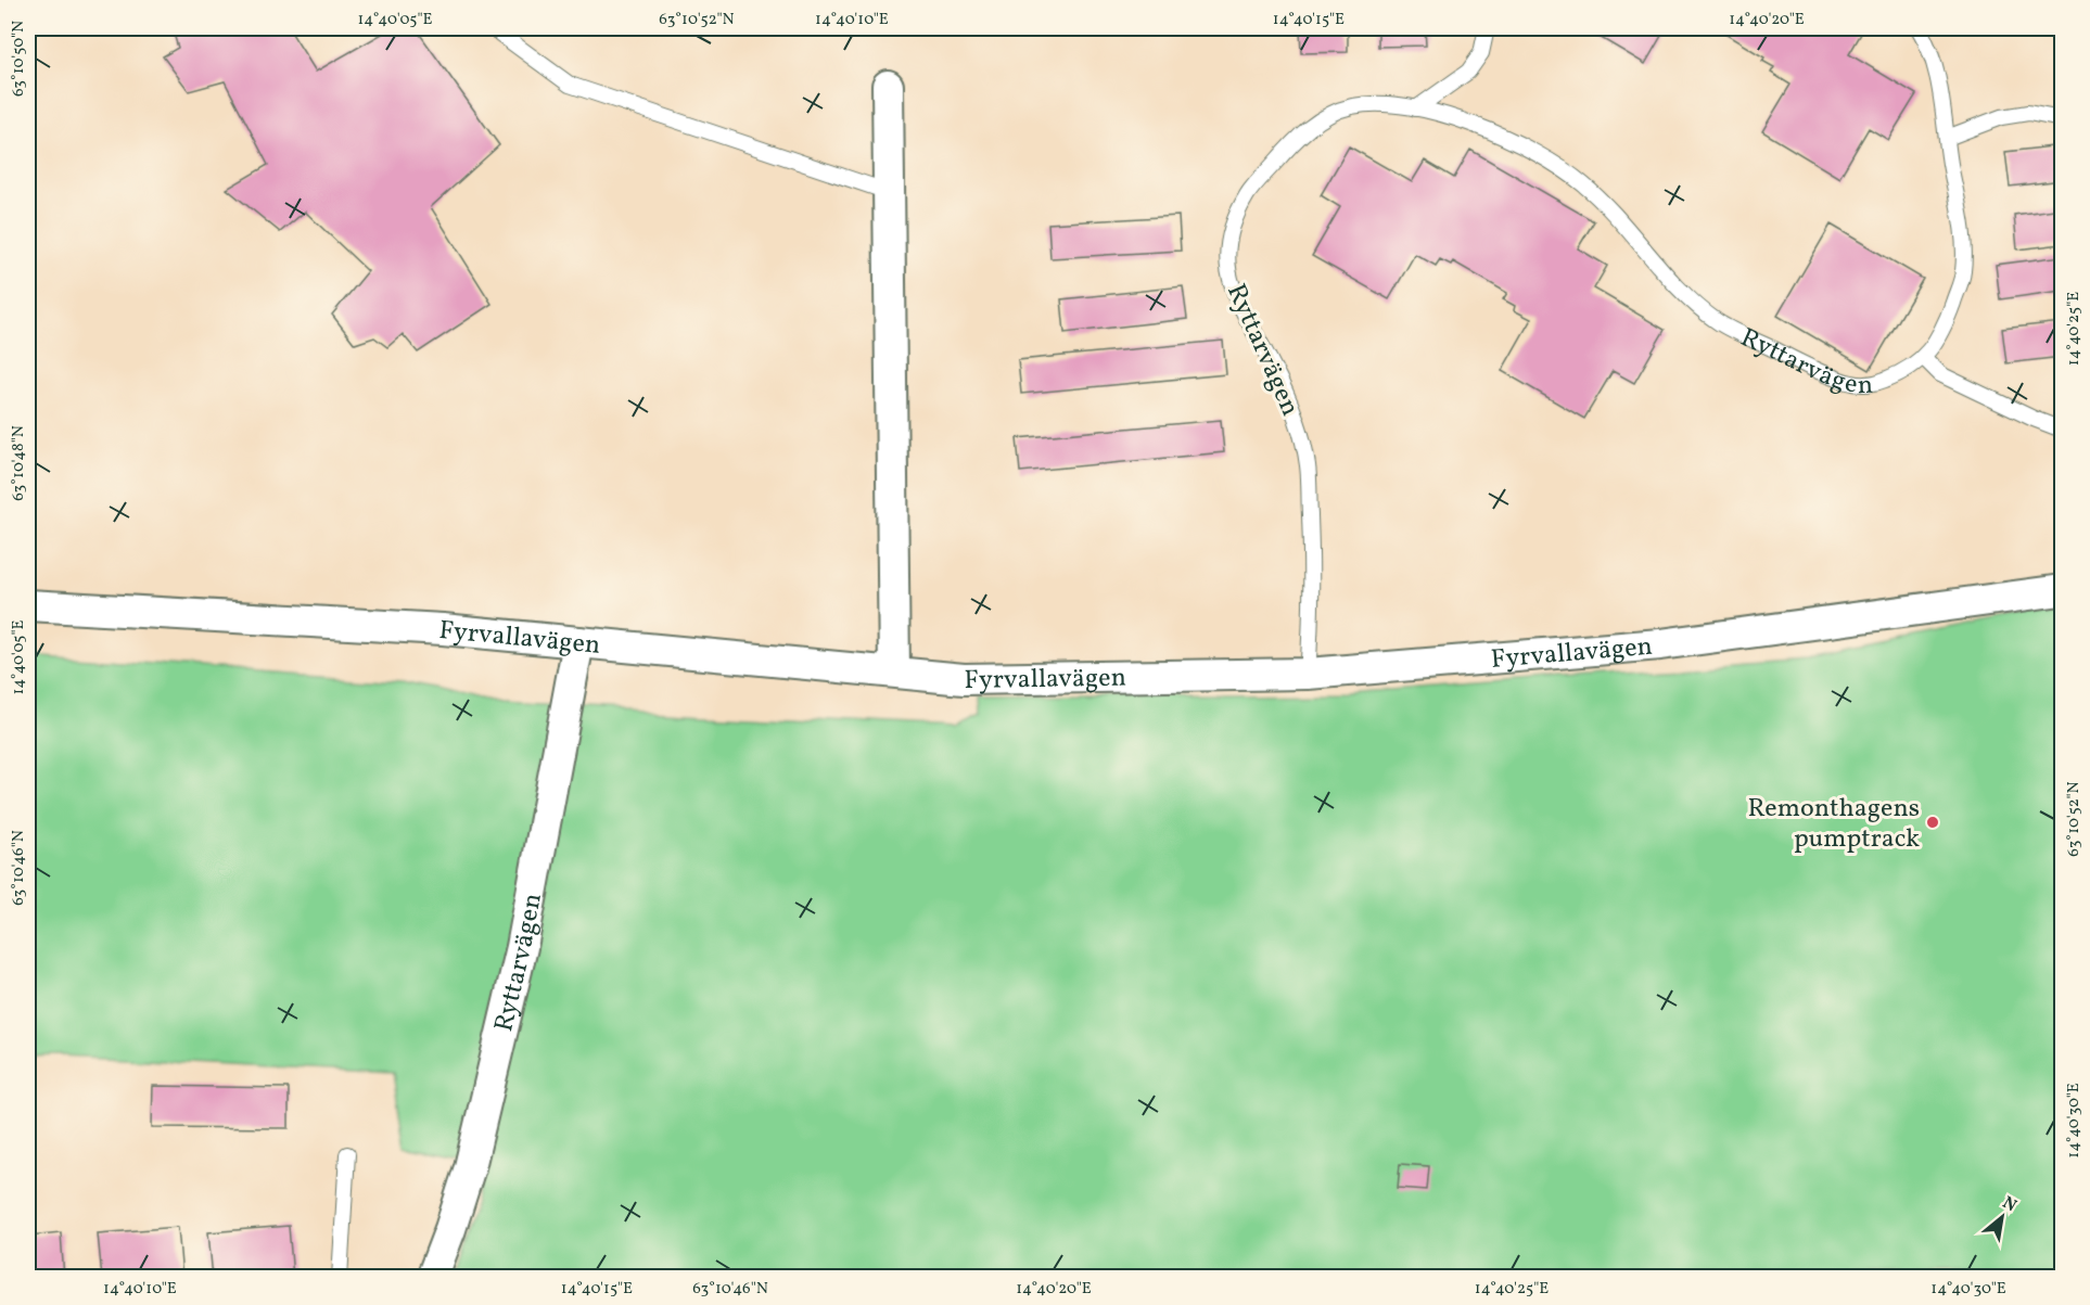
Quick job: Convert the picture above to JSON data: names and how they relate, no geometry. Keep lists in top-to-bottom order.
{
  "streets": {
    "street": ["Ryttarvägen", "Fyrvallavägen"]
  },
  "crossings": [
    ["Ryttarvägen", "Fyrvallavägen"]
  ],
  "places": ["Remonthagens pumptrack"],
  "north": "top right",
  "coordinates": [
    "14°40'05\"E",
    "63°10'52\"N",
    "14°40'10\"E",
    "14°40'15\"E",
    "14°40'20\"E",
    "63°10'50\"N",
    "14°40'25\"E",
    "63°10'48\"N",
    "63°10'46\"N",
    "14°40'30\"E"
  ]
}
